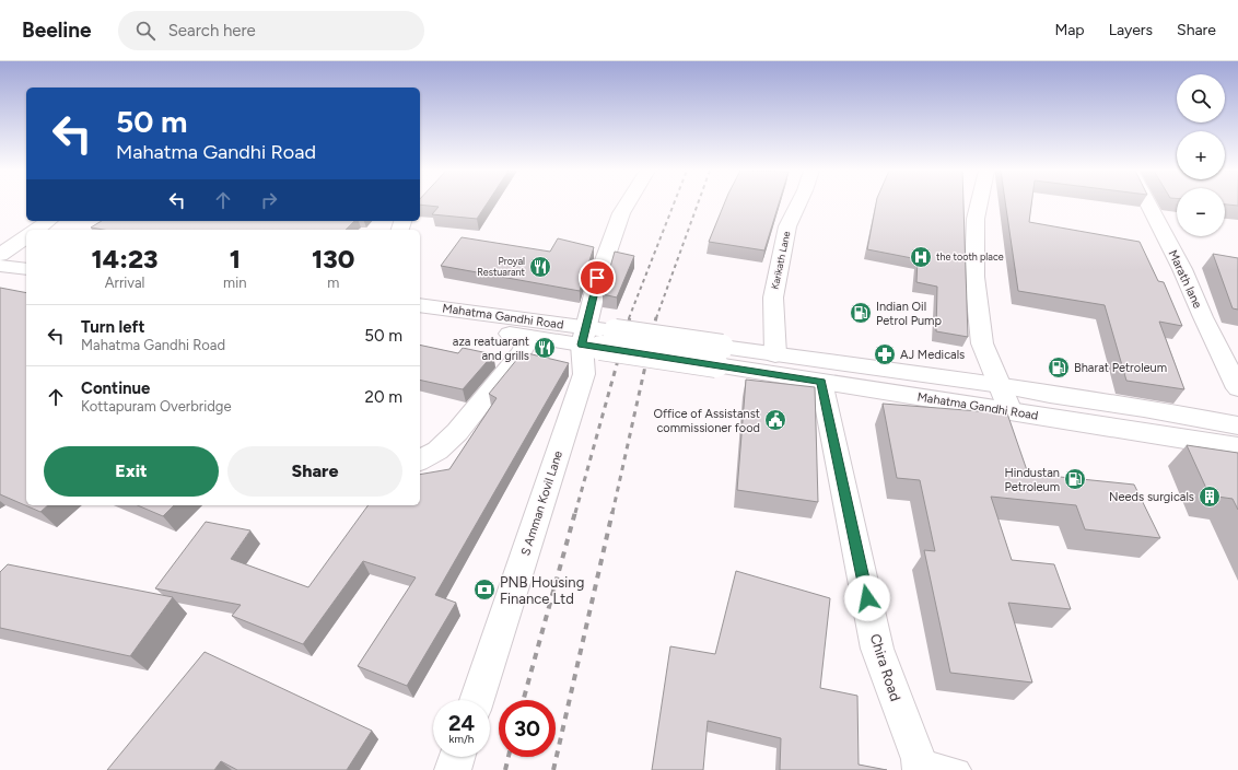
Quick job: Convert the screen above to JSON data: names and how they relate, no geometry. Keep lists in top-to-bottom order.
{
  "streets": {
    "street": [
      "Karikath Lane",
      "Marath lane",
      "Mahatma Gandhi Road",
      "S Amman Kovil Lane",
      "Chira Road"
    ]
  },
  "crossings": [
    ["Karikath Lane", "Mahatma Gandhi Road"],
    ["Mahatma Gandhi Road", "S Amman Kovil Lane"],
    ["Mahatma Gandhi Road", "Chira Road"]
  ],
  "places": {
    "hospital": ["the tooth place"],
    "restaurant": ["Proyal Restuarant", "aza reatuarant and grills"],
    "fuel station": ["Indian Oil Petrol Pump", "Bharat Petroleum", "Hindustan Petroleum"],
    "pharmacy": ["AJ Medicals"],
    "public building": ["Office of Assistanst commissioner food"],
    "building": ["Needs surgicals"],
    "bank": ["PNB Housing Finance Ltd"]
  },
  "page": {
    "header": "Beeline",
    "search": "Search here",
    "nav": ["Map", "Layers", "Share"],
    "map_buttons": ["+", "−"],
    "turn": ["50 m", "Mahatma Gandhi Road"],
    "eta": [
      "14:23",
      "Arrival",
      "1",
      "min",
      "130",
      "m"
    ],
    "list": [
      {
        "name": "Turn left",
        "note": "Mahatma Gandhi Road",
        "value": "50 m"
      },
      {
        "name": "Continue",
        "note": "Kottapuram Overbridge",
        "value": "20 m"
      }
    ],
    "buttons": ["Exit", "Share"],
    "speed": "24 km/h",
    "limit": "30"
  }
}
